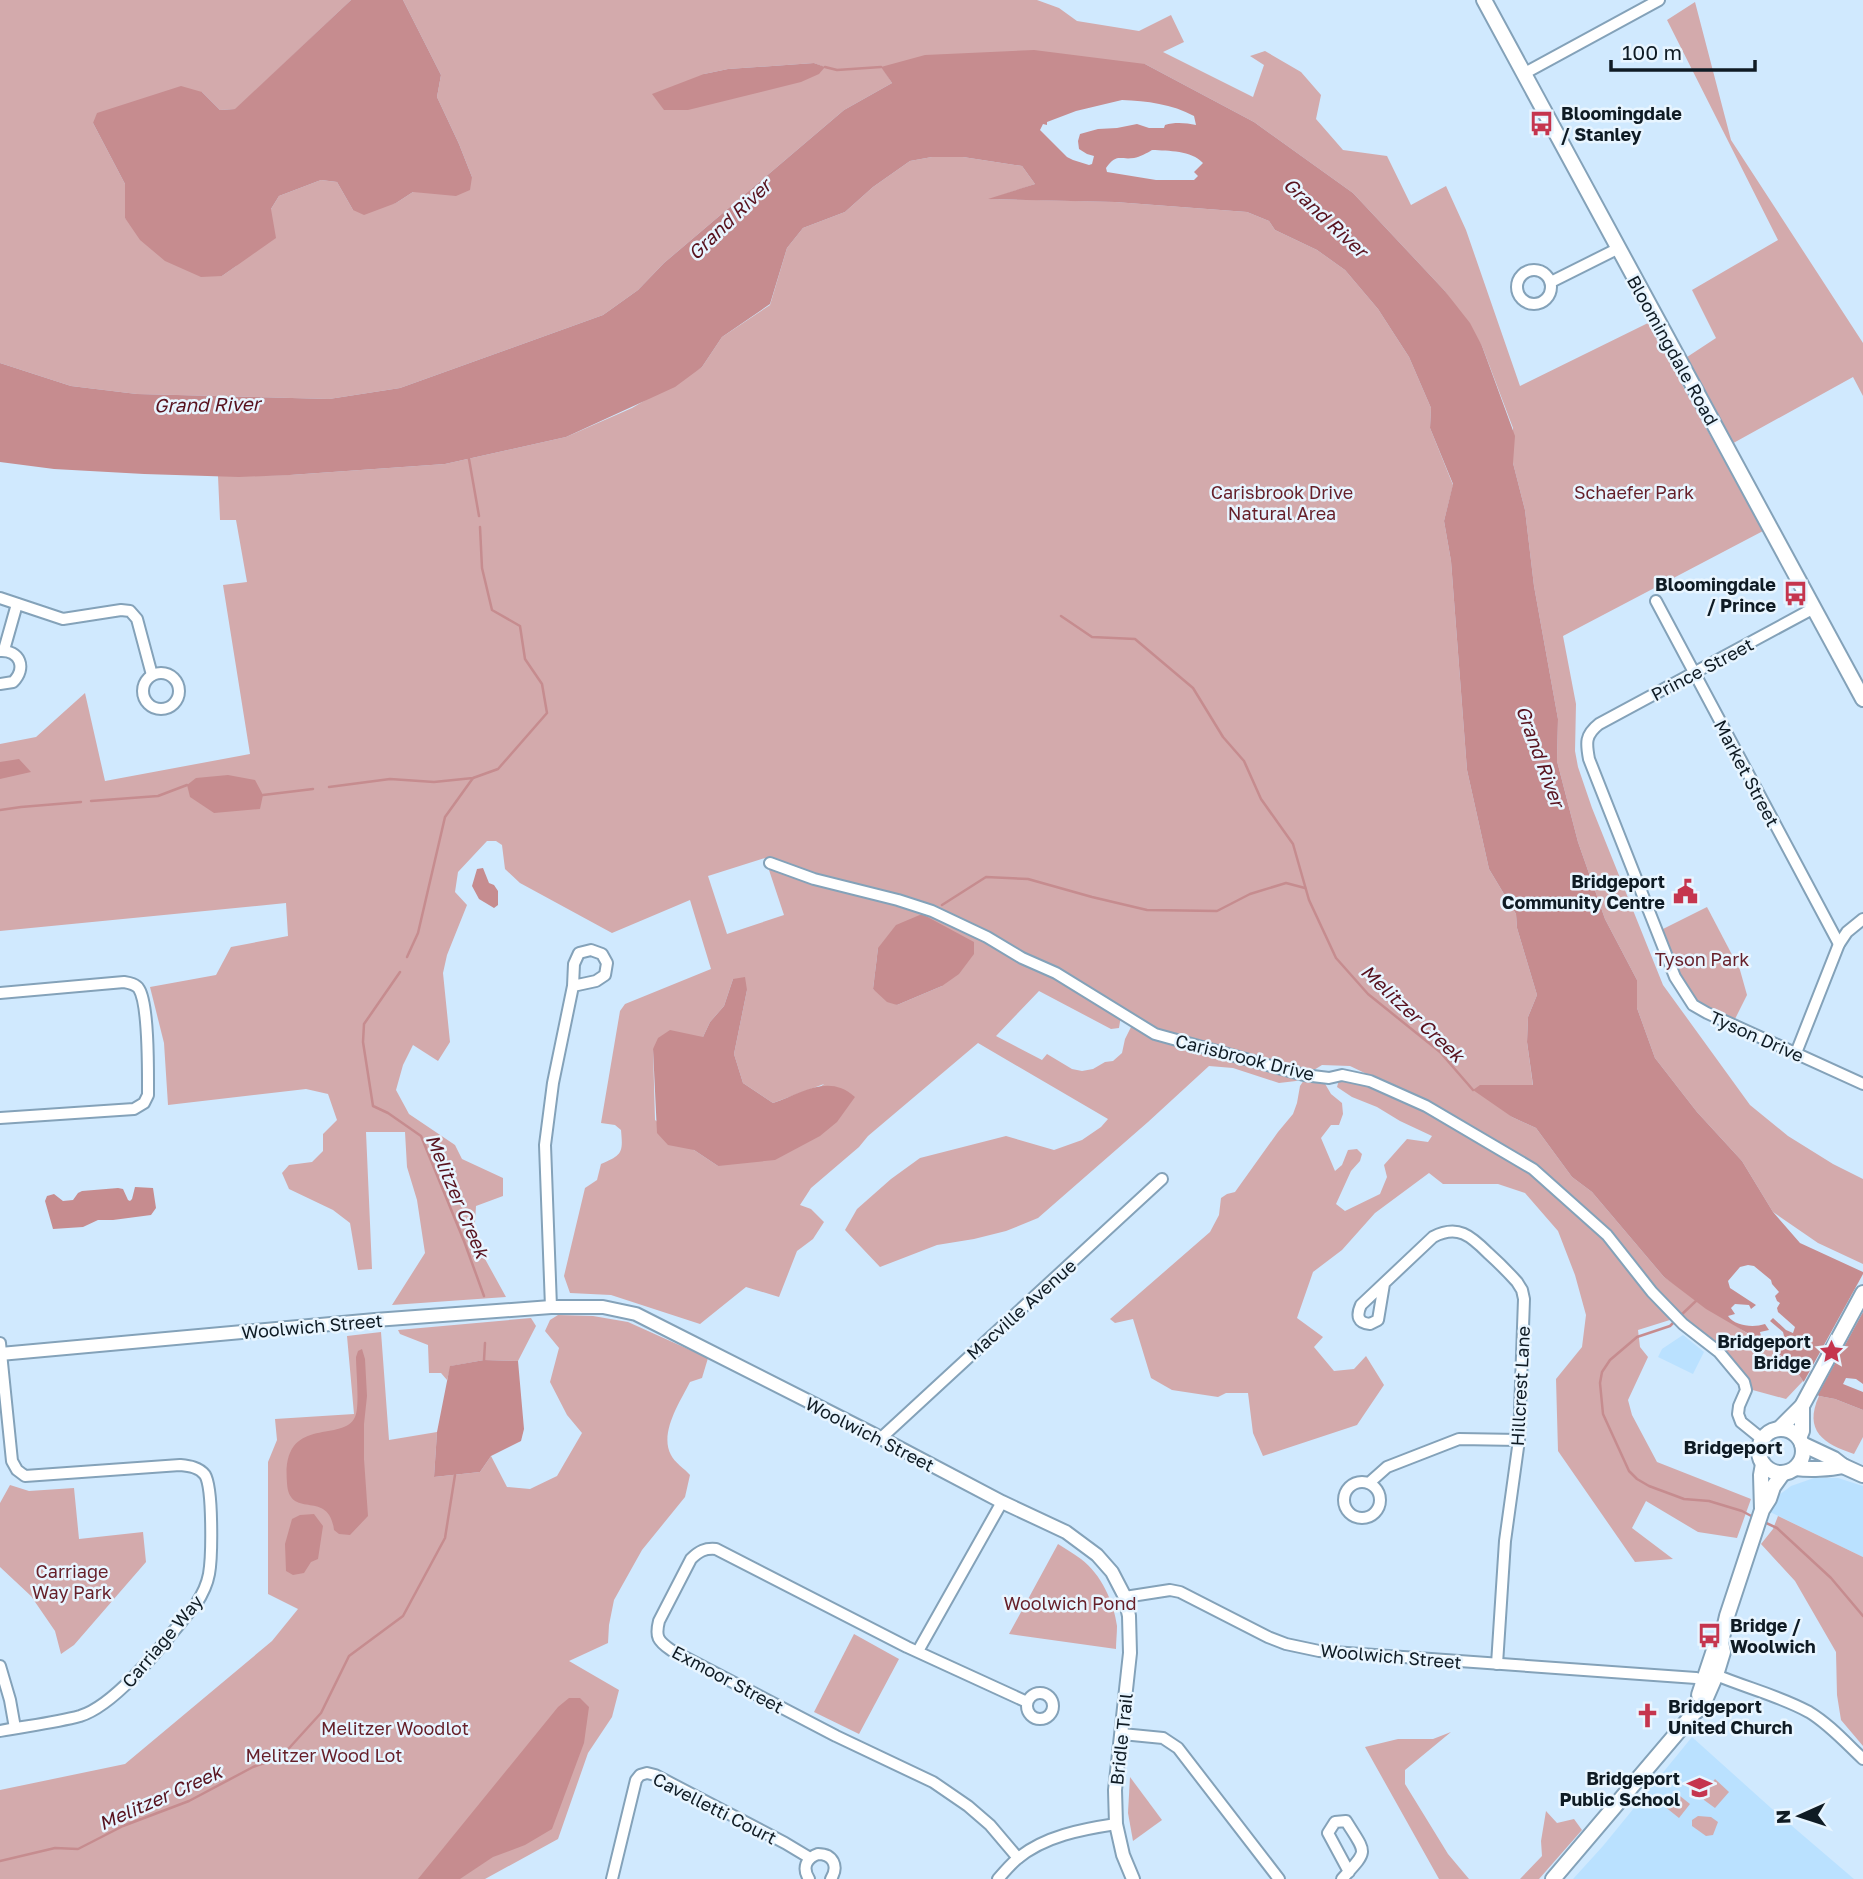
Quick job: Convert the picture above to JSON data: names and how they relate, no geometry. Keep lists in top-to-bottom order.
{
  "streets": {
    "main road": ["Bloomingdale Road"],
    "street": [
      "Prince Street",
      "Market Street",
      "Tyson Drive",
      "Carisbrook Drive",
      "Macville Avenue",
      "Woolwich Street",
      "Hillcrest Lane",
      "Carriage Way",
      "Exmoor Street",
      "Bridle Trail",
      "Cavelletti Court"
    ]
  },
  "crossings": [
    ["Bloomingdale Road", "Prince Street"],
    ["Prince Street", "Market Street"],
    ["Prince Street", "Tyson Drive"],
    ["Macville Avenue", "Woolwich Street"],
    ["Woolwich Street", "Hillcrest Lane"],
    ["Woolwich Street", "Carriage Way"],
    ["Woolwich Street", "Bridle Trail"]
  ],
  "districts": ["Bridgeport"],
  "water": ["Grand River", "Melitzer Creek"],
  "parks": [
    "Carisbrook Drive Natural Area",
    "Schaefer Park",
    "Tyson Park",
    "Carriage Way Park",
    "Woolwich Pond",
    "Melitzer Woodlot",
    "Melitzer Wood Lot"
  ],
  "places": {
    "bus stop": ["Bloomingdale / Stanley", "Bloomingdale / Prince", "Bridge / Woolwich"],
    "public building": ["Bridgeport Community Centre"],
    "place": ["Bridgeport Bridge"],
    "church": ["Bridgeport United Church"],
    "school or university": ["Bridgeport Public School"]
  },
  "scale_bar": "100 m",
  "north": "left"
}
